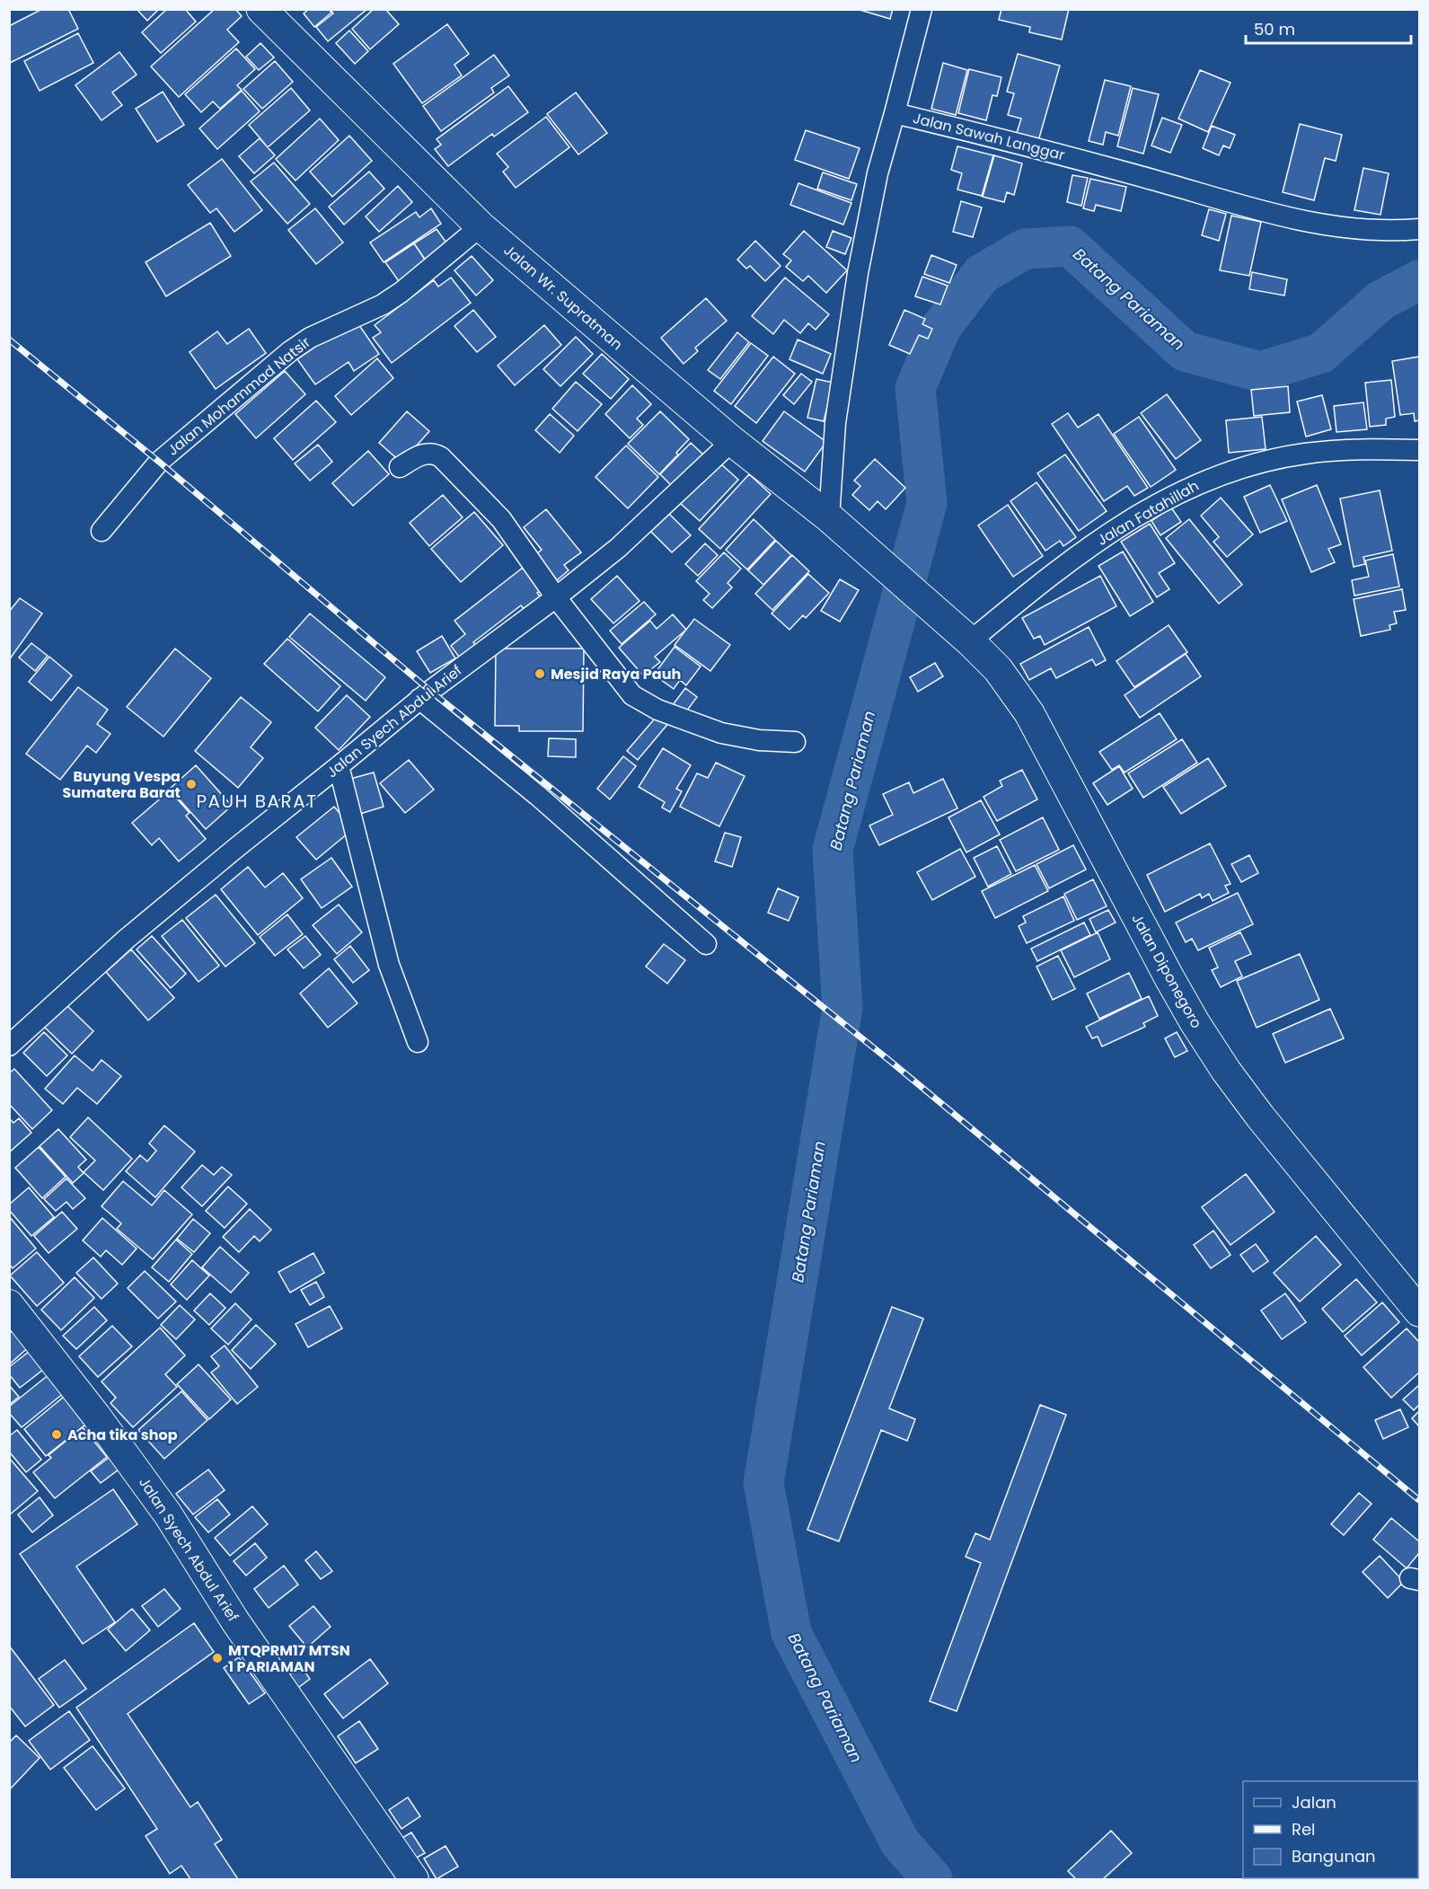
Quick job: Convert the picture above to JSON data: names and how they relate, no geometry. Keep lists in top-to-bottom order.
{
  "streets": {
    "main road": ["Jalan Wr. Supratman", "Jalan Diponegoro"],
    "street": [
      "Jalan Sawah Langgar",
      "Jalan Mohammad Natsir",
      "Jalan Fatahillah",
      "Jalan Syech Abdul Arief"
    ]
  },
  "crossings": [
    ["Jalan Sawah Langgar", "Jalan Wr. Supratman"],
    ["Jalan Wr. Supratman", "Jalan Mohammad Natsir"],
    ["Jalan Wr. Supratman", "Jalan Syech Abdul Arief"],
    ["Jalan Wr. Supratman", "Jalan Diponegoro"],
    ["Jalan Fatahillah", "Jalan Diponegoro"]
  ],
  "districts": ["PAUH BARAT"],
  "water": ["Batang Pariaman"],
  "places": [
    "Mesjid Raya Pauh",
    "Buyung Vespa Sumatera Barat",
    "Acha tika shop",
    "MTQPRM17 MTSN 1 PARIAMAN"
  ],
  "legend": ["Jalan", "Rel", "Bangunan"],
  "scale_bar": "50 m"
}
